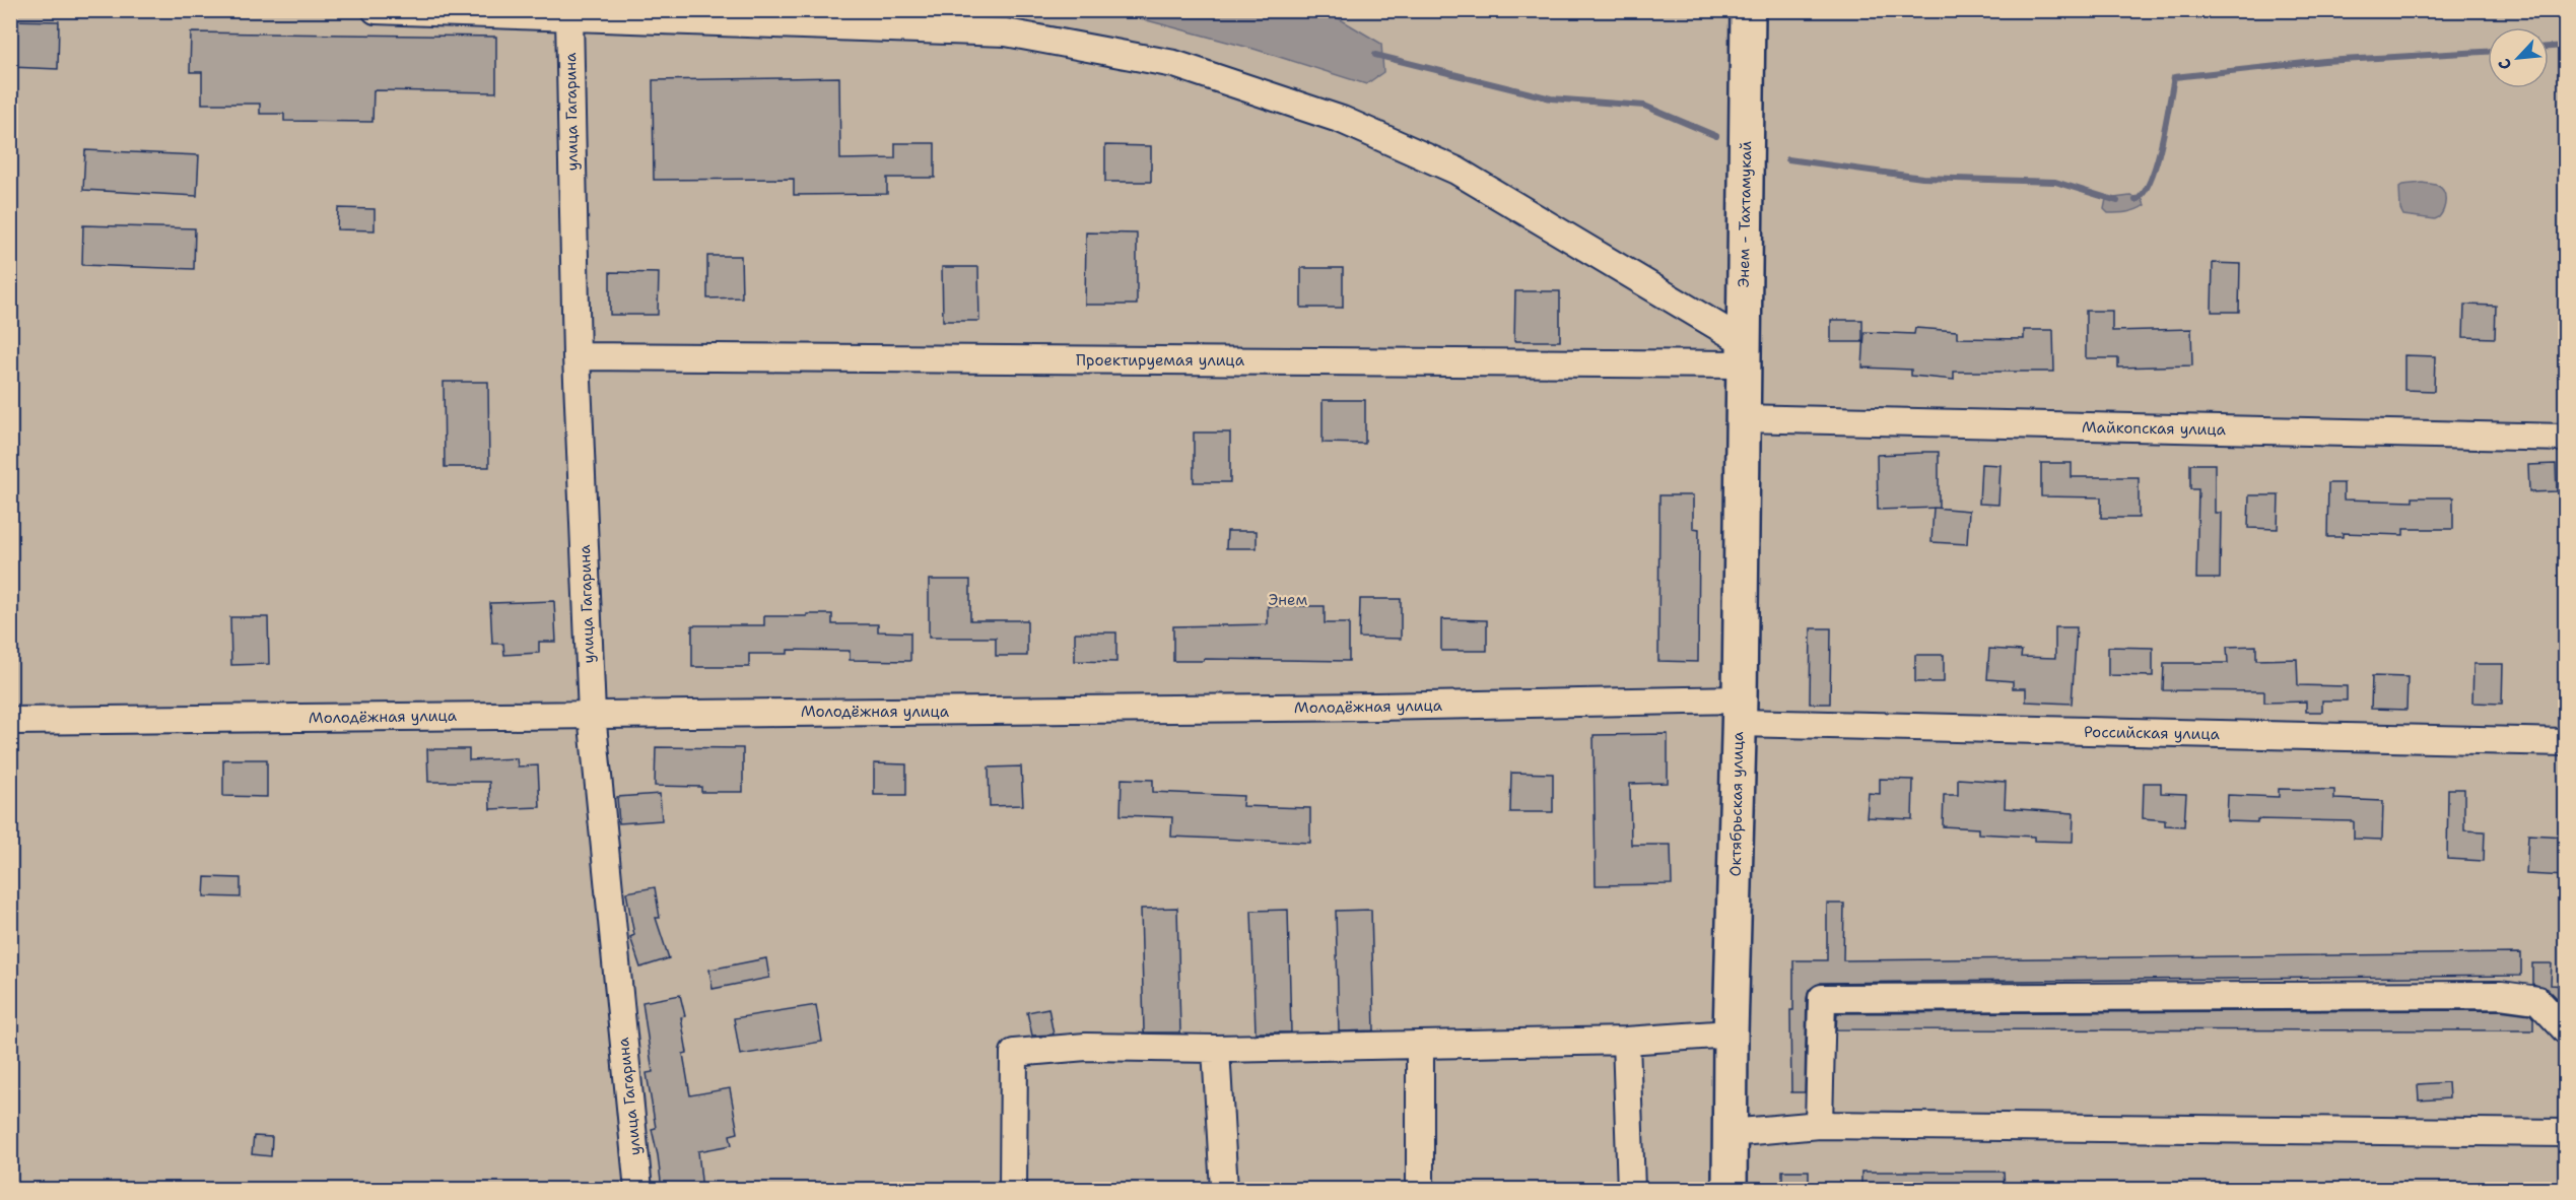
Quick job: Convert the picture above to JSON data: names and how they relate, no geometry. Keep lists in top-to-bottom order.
{
  "streets": {
    "main road": ["Энем - Тахтамукай", "Октябрьская улица"],
    "street": [
      "улица Гагарина",
      "Проектируемая улица",
      "Майкопская улица",
      "Молодёжная улица",
      "Российская улица"
    ]
  },
  "crossings": [
    ["улица Гагарина", "Проектируемая улица"],
    ["улица Гагарина", "Молодёжная улица"],
    ["Энем - Тахтамукай", "Проектируемая улица"],
    ["Энем - Тахтамукай", "Майкопская улица"],
    ["Энем - Тахтамукай", "Октябрьская улица"],
    ["Майкопская улица", "Октябрьская улица"],
    ["Молодёжная улица", "Российская улица"],
    ["Молодёжная улица", "Октябрьская улица"],
    ["Российская улица", "Октябрьская улица"]
  ],
  "parks": ["Энем"],
  "north": "bottom left"
}
